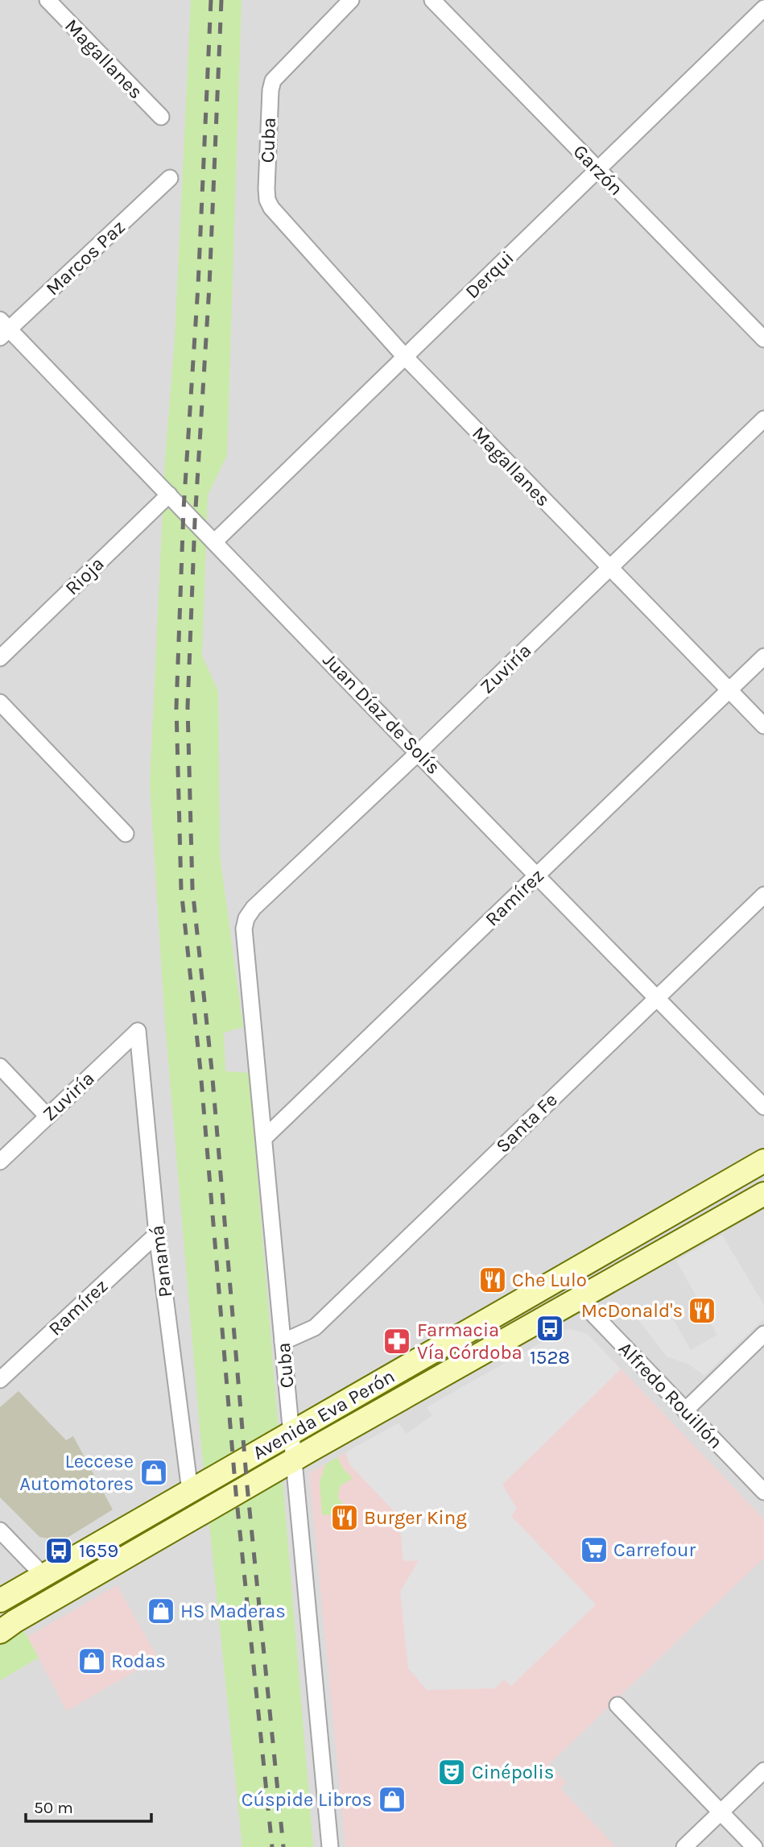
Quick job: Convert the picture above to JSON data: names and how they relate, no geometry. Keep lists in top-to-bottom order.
{
  "streets": {
    "main road": ["Avenida Eva Perón"],
    "street": [
      "Magallanes",
      "Cuba",
      "Garzón",
      "Marcos Paz",
      "Derqui",
      "Rioja",
      "Zuviría",
      "Juan Díaz de Solís",
      "Ramírez",
      "Santa Fe",
      "Panamá",
      "Alfredo Rouillón"
    ]
  },
  "crossings": [
    ["Magallanes", "Cuba"],
    ["Magallanes", "Derqui"],
    ["Magallanes", "Zuviría"],
    ["Magallanes", "Ramírez"],
    ["Cuba", "Zuviría"],
    ["Cuba", "Ramírez"],
    ["Cuba", "Santa Fe"],
    ["Cuba", "Avenida Eva Perón"],
    ["Garzón", "Derqui"],
    ["Marcos Paz", "Juan Díaz de Solís"],
    ["Derqui", "Juan Díaz de Solís"],
    ["Rioja", "Juan Díaz de Solís"],
    ["Zuviría", "Juan Díaz de Solís"],
    ["Zuviría", "Panamá"],
    ["Juan Díaz de Solís", "Ramírez"],
    ["Juan Díaz de Solís", "Santa Fe"],
    ["Ramírez", "Panamá"],
    ["Panamá", "Avenida Eva Perón"],
    ["Alfredo Rouillón", "Avenida Eva Perón"]
  ],
  "places": {
    "restaurant": ["Che Lulo", "McDonald's", "Burger King"],
    "bus stop": ["1528", "1659"],
    "pharmacy": ["Farmacia Vía Córdoba"],
    "shop": [
      "Leccese Automotores",
      "HS Maderas",
      "Rodas",
      "Cúspide Libros"
    ],
    "supermarket": ["Carrefour"],
    "theatre": ["Cinépolis"]
  },
  "scale_bar": "50 m"
}
